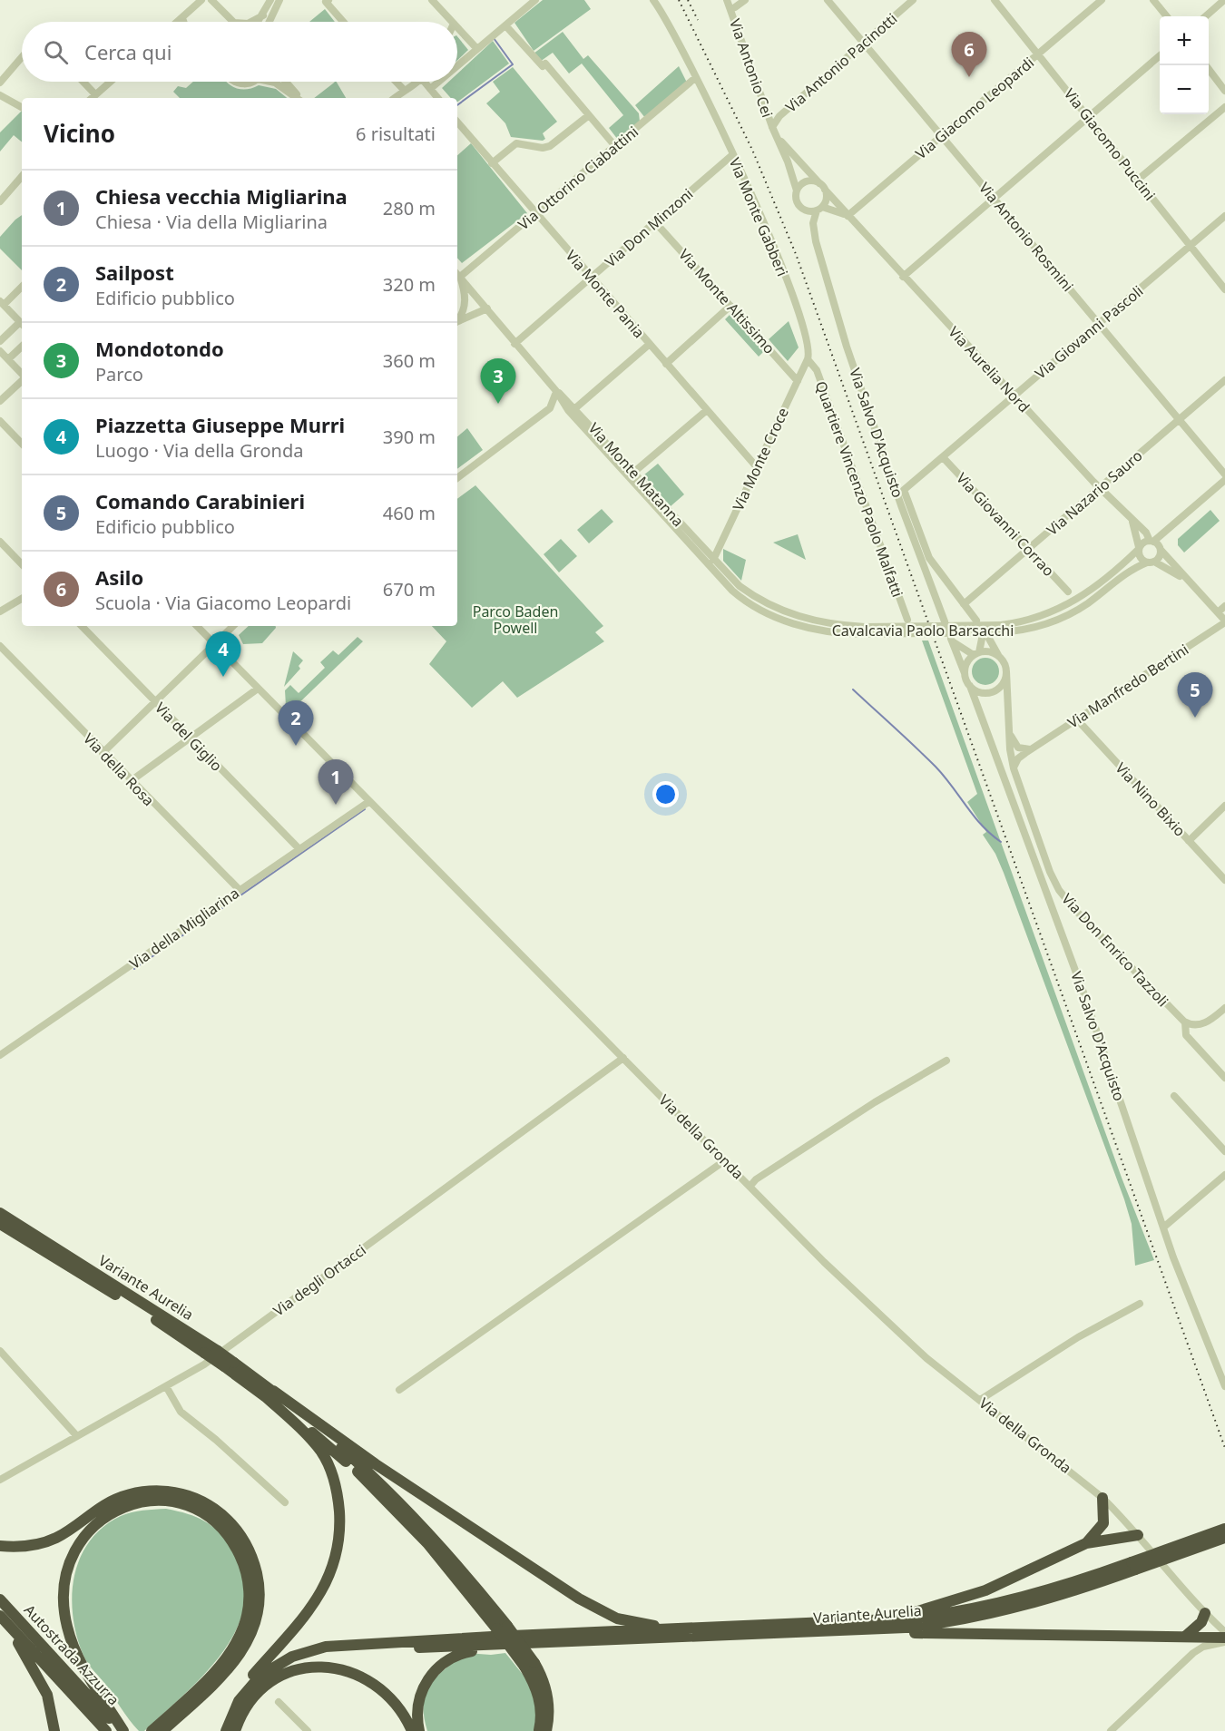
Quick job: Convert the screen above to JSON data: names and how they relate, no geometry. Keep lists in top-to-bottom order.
{
  "streets": {
    "highway": ["Variante Aurelia", "Autostrada Azzurra"],
    "street": [
      "Via Antonio Pacinotti",
      "Via Antonio Cei",
      "Via Giacomo Leopardi",
      "Via Giacomo Puccini",
      "Via Ottorino Ciabattini",
      "Via Monte Gabberi",
      "Via Don Minzoni",
      "Via Antonio Rosmini",
      "Via Monte Pania",
      "Via Monte Altissimo",
      "Via Giovanni Pascoli",
      "Via Aurelia Nord",
      "Via Salvo D'Acquisto",
      "Via Monte Croce",
      "Via Monte Matanna",
      "Quartiere Vincenzo Paolo Malfatti",
      "Via Nazario Sauro",
      "Via Giovanni Corrao",
      "Cavalcavia Paolo Barsacchi",
      "Via Manfredo Bertini",
      "Via del Giglio",
      "Via della Rosa",
      "Via Nino Bixio",
      "Via della Migliarina",
      "Via Don Enrico Tazzoli",
      "Via della Gronda",
      "Via degli Ortacci"
    ]
  },
  "crossings": [
    ["Via Antonio Pacinotti", "Via Antonio Cei"],
    ["Via Antonio Pacinotti", "Via Antonio Rosmini"],
    ["Via Antonio Cei", "Via Aurelia Nord"],
    ["Via Antonio Cei", "Via Salvo D'Acquisto"],
    ["Via Giacomo Leopardi", "Via Giacomo Puccini"],
    ["Via Giacomo Leopardi", "Via Antonio Rosmini"],
    ["Via Giacomo Leopardi", "Via Aurelia Nord"],
    ["Via Giacomo Puccini", "Via Giovanni Pascoli"],
    ["Via Ottorino Ciabattini", "Via Monte Gabberi"],
    ["Via Ottorino Ciabattini", "Via Monte Pania"],
    ["Via Ottorino Ciabattini", "Via Monte Matanna"],
    ["Via Monte Gabberi", "Via Don Minzoni"],
    ["Via Monte Gabberi", "Via Monte Croce"],
    ["Via Monte Gabberi", "Quartiere Vincenzo Paolo Malfatti"],
    ["Via Don Minzoni", "Via Monte Pania"],
    ["Via Don Minzoni", "Via Monte Altissimo"],
    ["Via Don Minzoni", "Via Monte Matanna"],
    ["Via Antonio Rosmini", "Via Giovanni Pascoli"],
    ["Via Antonio Rosmini", "Via Nazario Sauro"],
    ["Via Monte Pania", "Via Monte Croce"],
    ["Via Monte Altissimo", "Via Monte Croce"],
    ["Via Giovanni Pascoli", "Via Aurelia Nord"],
    ["Via Giovanni Pascoli", "Via Nazario Sauro"],
    ["Via Giovanni Pascoli", "Via Giovanni Corrao"],
    ["Via Aurelia Nord", "Via Salvo D'Acquisto"],
    ["Via Aurelia Nord", "Via Nazario Sauro"],
    ["Via Aurelia Nord", "Cavalcavia Paolo Barsacchi"],
    ["Via Salvo D'Acquisto", "Via Don Enrico Tazzoli"],
    ["Via Monte Croce", "Via Monte Matanna"],
    ["Via Monte Croce", "Quartiere Vincenzo Paolo Malfatti"],
    ["Via Monte Croce", "Cavalcavia Paolo Barsacchi"],
    ["Via Monte Matanna", "Cavalcavia Paolo Barsacchi"],
    ["Via Nazario Sauro", "Via Giovanni Corrao"],
    ["Via Manfredo Bertini", "Via Nino Bixio"],
    ["Via Manfredo Bertini", "Via Don Enrico Tazzoli"],
    ["Via del Giglio", "Via della Migliarina"],
    ["Via della Rosa", "Via della Migliarina"],
    ["Via della Migliarina", "Via della Gronda"],
    ["Via della Gronda", "Via degli Ortacci"]
  ],
  "parks": ["Parco Baden Powell"],
  "page": {
    "map_buttons": ["+", "−"],
    "search": "Cerca qui",
    "pins": [
      "6",
      "3",
      "4",
      "5",
      "2",
      "1"
    ],
    "heading": ["Vicino", "6 risultati"],
    "list": [
      {
        "mark": "1",
        "name": "Chiesa vecchia Migliarina",
        "note": "Chiesa · Via della Migliarina",
        "value": "280 m"
      },
      {
        "mark": "2",
        "name": "Sailpost",
        "note": "Edificio pubblico",
        "value": "320 m"
      },
      {
        "mark": "3",
        "name": "Mondotondo",
        "note": "Parco",
        "value": "360 m"
      },
      {
        "mark": "4",
        "name": "Piazzetta Giuseppe Murri",
        "note": "Luogo · Via della Gronda",
        "value": "390 m"
      },
      {
        "mark": "5",
        "name": "Comando Carabinieri",
        "note": "Edificio pubblico",
        "value": "460 m"
      },
      {
        "mark": "6",
        "name": "Asilo",
        "note": "Scuola · Via Giacomo Leopardi",
        "value": "670 m"
      }
    ]
  }
}
